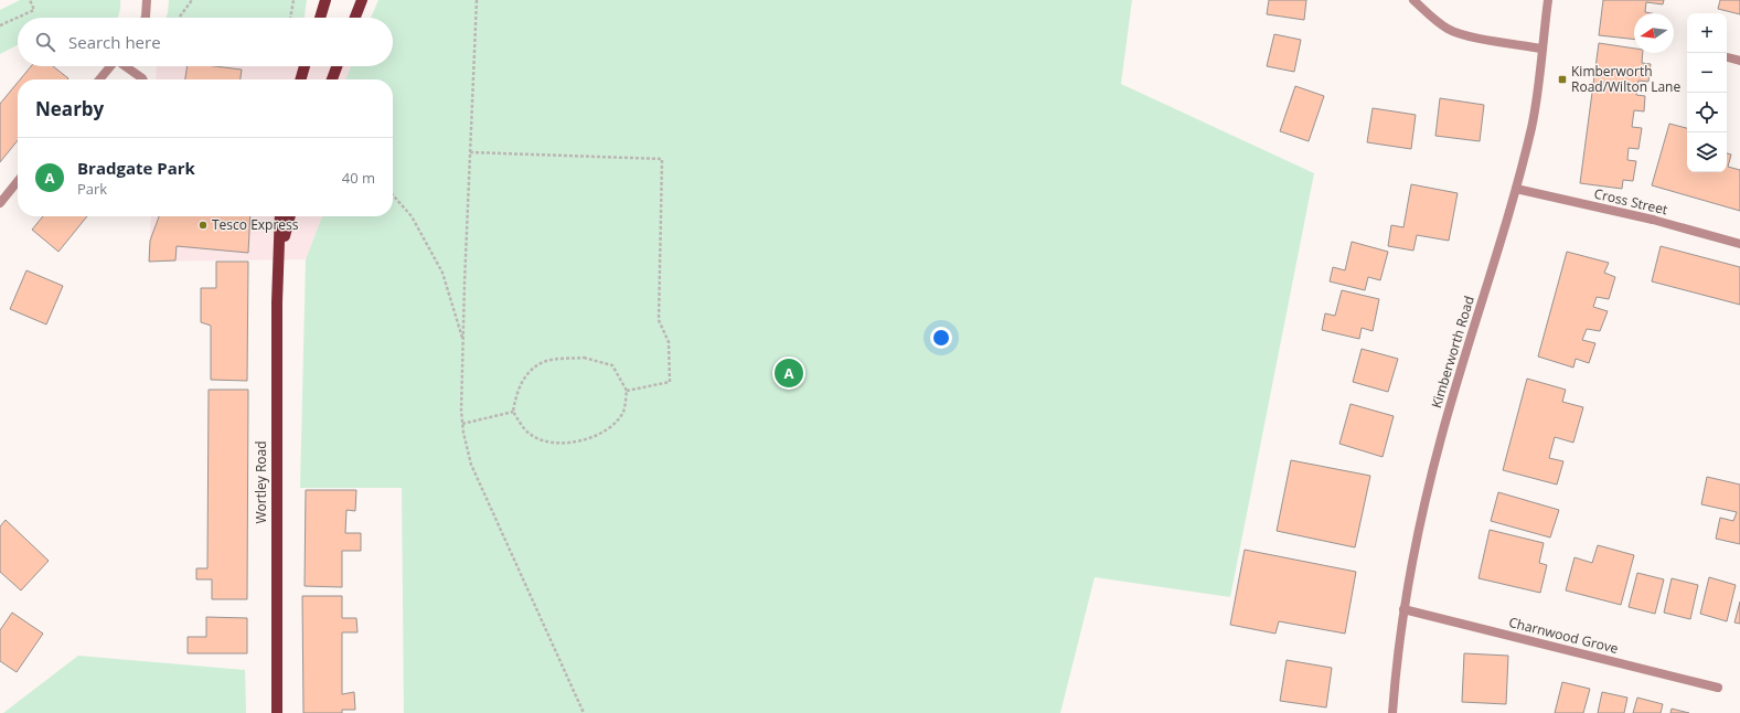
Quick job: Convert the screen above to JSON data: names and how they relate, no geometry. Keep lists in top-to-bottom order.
{
  "streets": {
    "main road": ["Wortley Road"],
    "street": ["Cross Street", "Kimberworth Road", "Charnwood Grove"]
  },
  "crossings": [
    ["Cross Street", "Kimberworth Road"],
    ["Kimberworth Road", "Charnwood Grove"]
  ],
  "places": {
    "transit": ["Kimberworth Road/Wilton Lane"],
    "other": ["Tesco Express"]
  },
  "north": "left",
  "page": {
    "map_buttons": ["+", "−"],
    "search": "Search here",
    "heading": "Nearby",
    "list": [
      {
        "mark": "A",
        "name": "Bradgate Park",
        "note": "Park",
        "value": "40 m"
      }
    ],
    "pins": "A"
  }
}
